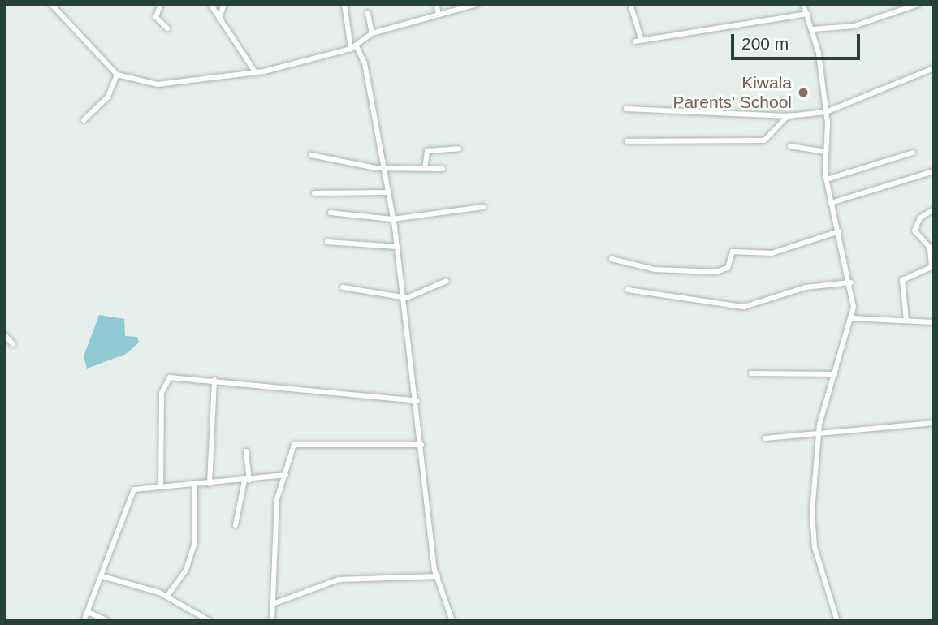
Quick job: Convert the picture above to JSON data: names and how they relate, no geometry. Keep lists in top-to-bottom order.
{
  "places": ["Kiwala Parents' School"],
  "scale_bar": "200 m"
}
